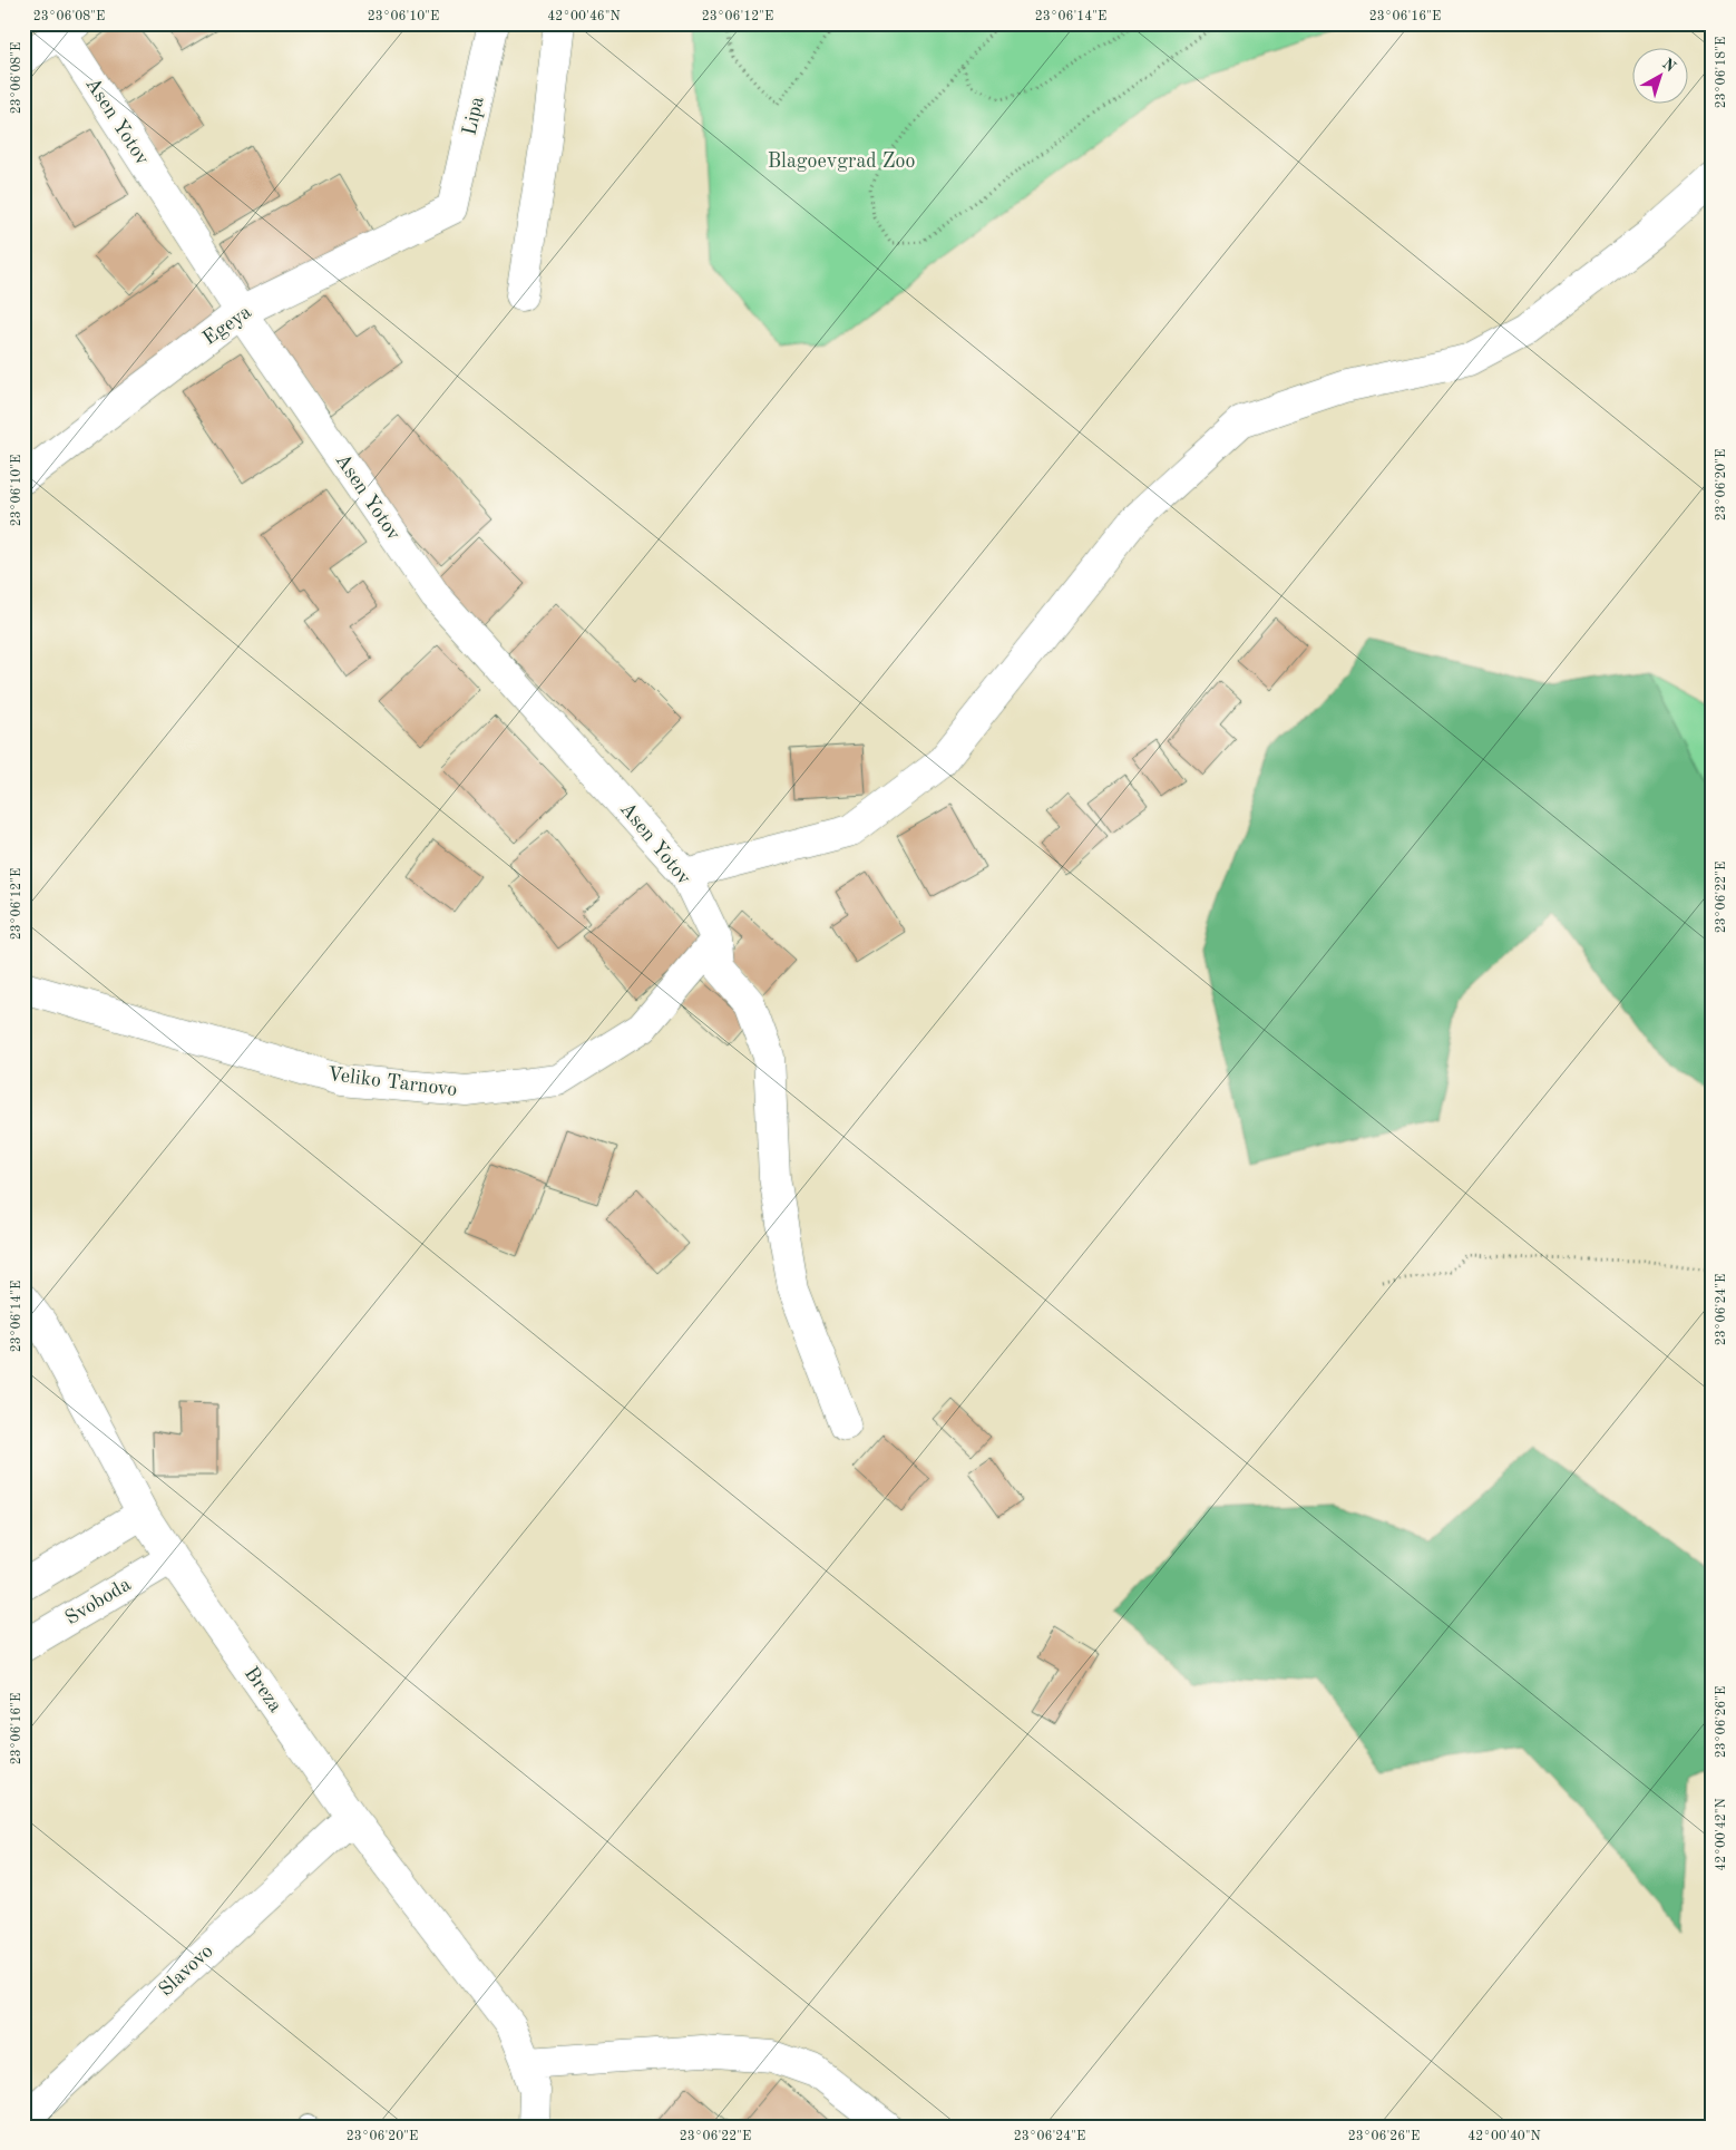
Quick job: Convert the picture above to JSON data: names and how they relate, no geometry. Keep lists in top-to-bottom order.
{
  "streets": {
    "street": [
      "Lipa",
      "Asen Yotov",
      "Egeya",
      "Veliko Tarnovo",
      "Svoboda",
      "Breza",
      "Slavovo"
    ]
  },
  "crossings": [
    ["Lipa", "Egeya"],
    ["Asen Yotov", "Egeya"],
    ["Asen Yotov", "Veliko Tarnovo"],
    ["Svoboda", "Breza"],
    ["Breza", "Slavovo"]
  ],
  "parks": ["Blagoevgrad Zoo"],
  "north": "top right",
  "coordinates": [
    "23°06'08\"E",
    "23°06'10\"E",
    "42°00'46\"N",
    "23°06'12\"E",
    "23°06'14\"E",
    "23°06'16\"E",
    "23°06'18\"E",
    "23°06'20\"E",
    "23°06'22\"E",
    "23°06'24\"E",
    "23°06'26\"E",
    "42°00'42\"N",
    "42°00'40\"N"
  ]
}
